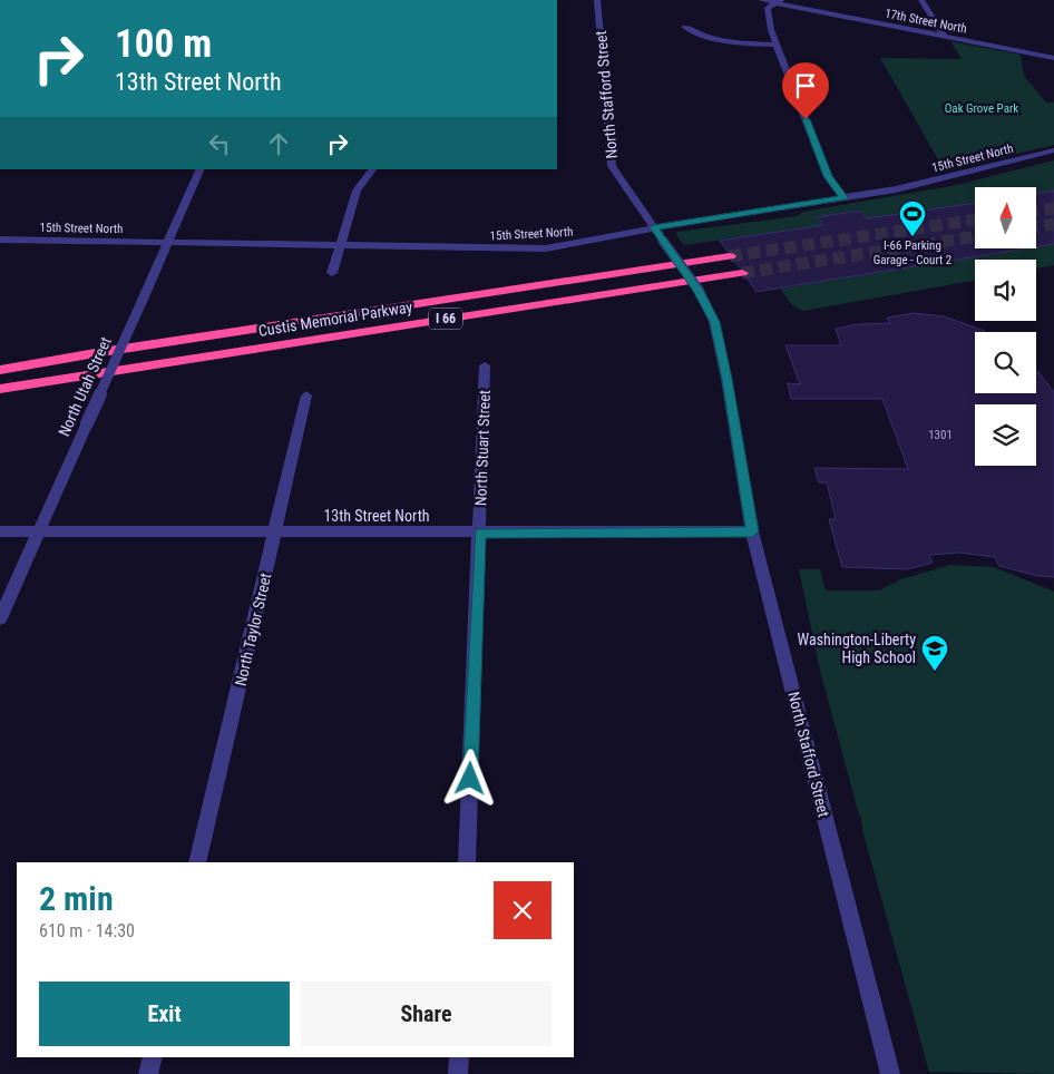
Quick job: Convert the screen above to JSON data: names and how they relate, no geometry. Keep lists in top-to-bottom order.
{
  "streets": {
    "highway": ["Custis Memorial Parkway", "I 66"],
    "street": [
      "17th Street North",
      "North Stafford Street",
      "15th Street North",
      "North Utah Street",
      "North Stuart Street",
      "13th Street North",
      "North Taylor Street"
    ]
  },
  "crossings": [
    ["North Stafford Street", "15th Street North"],
    ["North Stafford Street", "13th Street North"],
    ["15th Street North", "North Utah Street"],
    ["North Utah Street", "13th Street North"],
    ["North Stuart Street", "13th Street North"],
    ["13th Street North", "North Taylor Street"]
  ],
  "parks": ["Oak Grove Park"],
  "places": {
    "sports": ["I-66 Parking Garage - Court 2"],
    "school or university": ["Washington-Liberty High School"]
  },
  "house_numbers": ["1301"],
  "north": "top",
  "page": {
    "turn": ["100 m", "13th Street North"],
    "heading": ["2 min", "610 m · 14:30"],
    "buttons": ["Exit", "Share"]
  }
}
